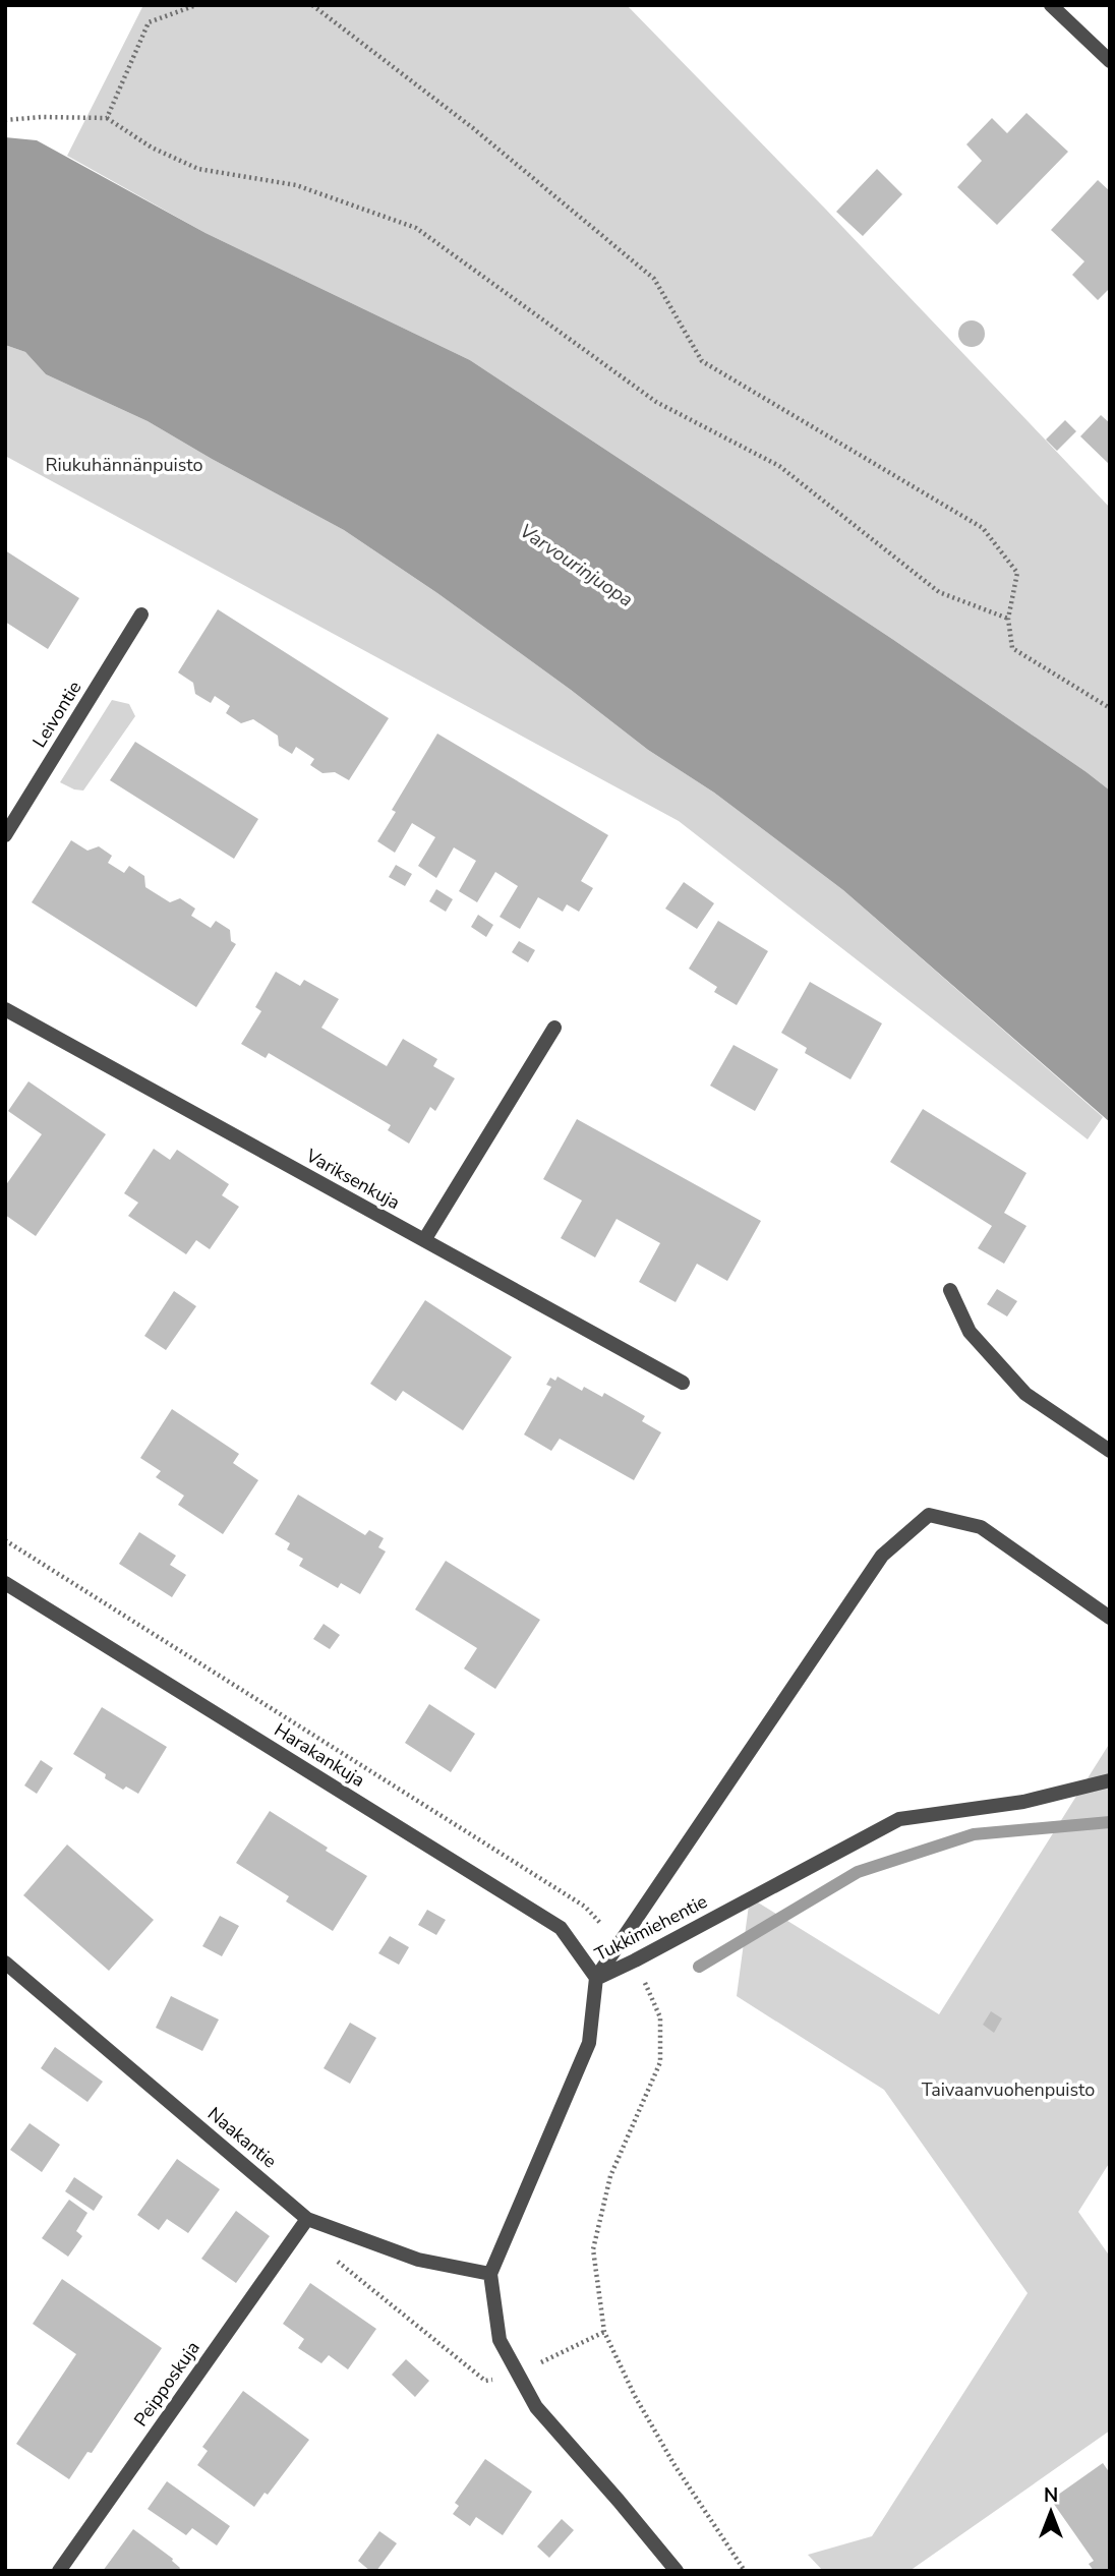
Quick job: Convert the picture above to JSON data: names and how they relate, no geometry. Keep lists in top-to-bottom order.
{
  "streets": {
    "street": [
      "Leivontie",
      "Variksenkuja",
      "Harakankuja",
      "Tukkimiehentie",
      "Naakantie",
      "Peipposkuja"
    ]
  },
  "crossings": [
    ["Harakankuja", "Tukkimiehentie"],
    ["Tukkimiehentie", "Naakantie"],
    ["Naakantie", "Peipposkuja"]
  ],
  "water": ["Varvourinjuopa"],
  "parks": ["Riukuhännänpuisto", "Taivaanvuohenpuisto"],
  "north": "top"
}
